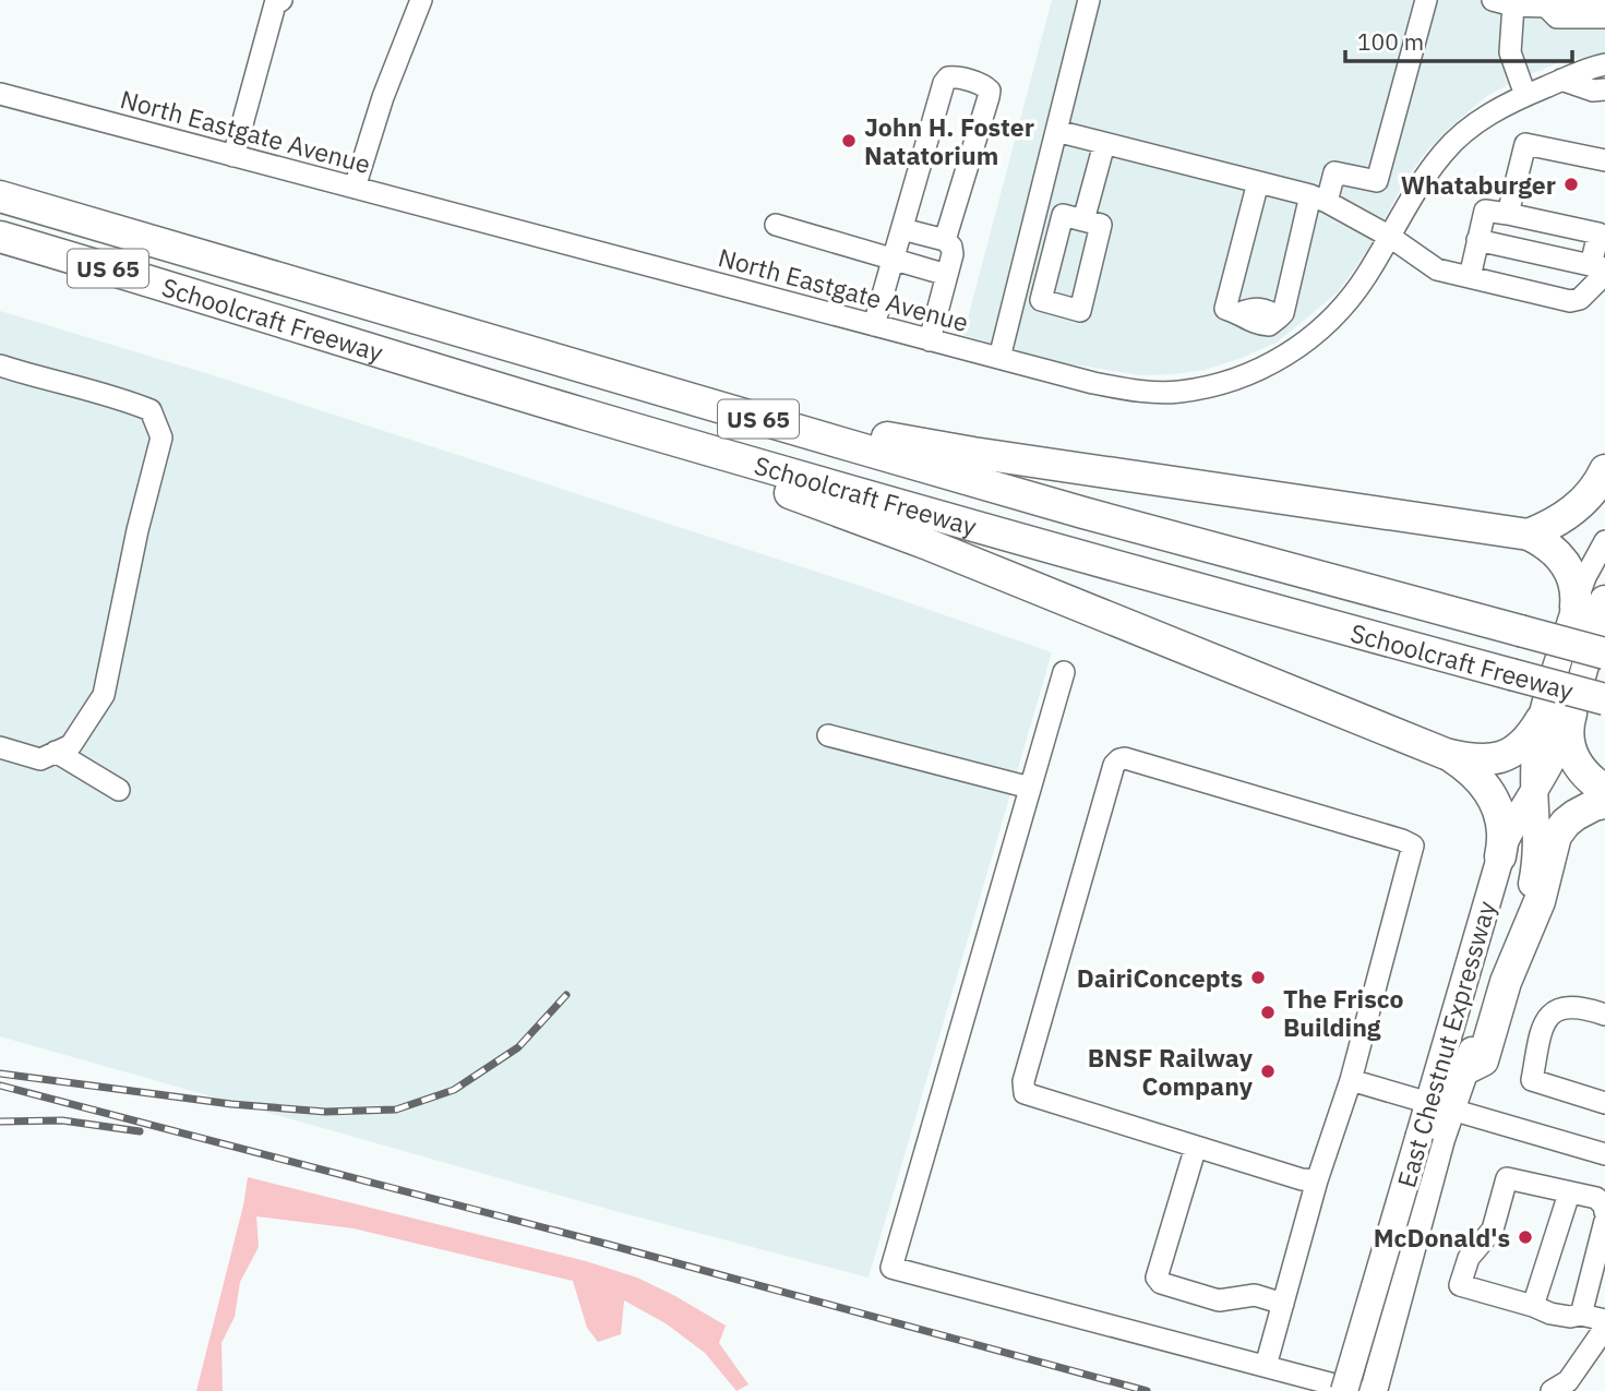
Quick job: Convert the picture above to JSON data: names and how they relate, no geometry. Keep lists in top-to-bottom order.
{
  "streets": {
    "highway": ["US 65", "Schoolcraft Freeway"],
    "main road": ["East Chestnut Expressway"],
    "street": ["North Eastgate Avenue"]
  },
  "places": [
    "John H. Foster Natatorium",
    "Whataburger",
    "DairiConcepts",
    "The Frisco Building",
    "BNSF Railway Company",
    "McDonald's"
  ],
  "scale_bar": "100 m"
}
